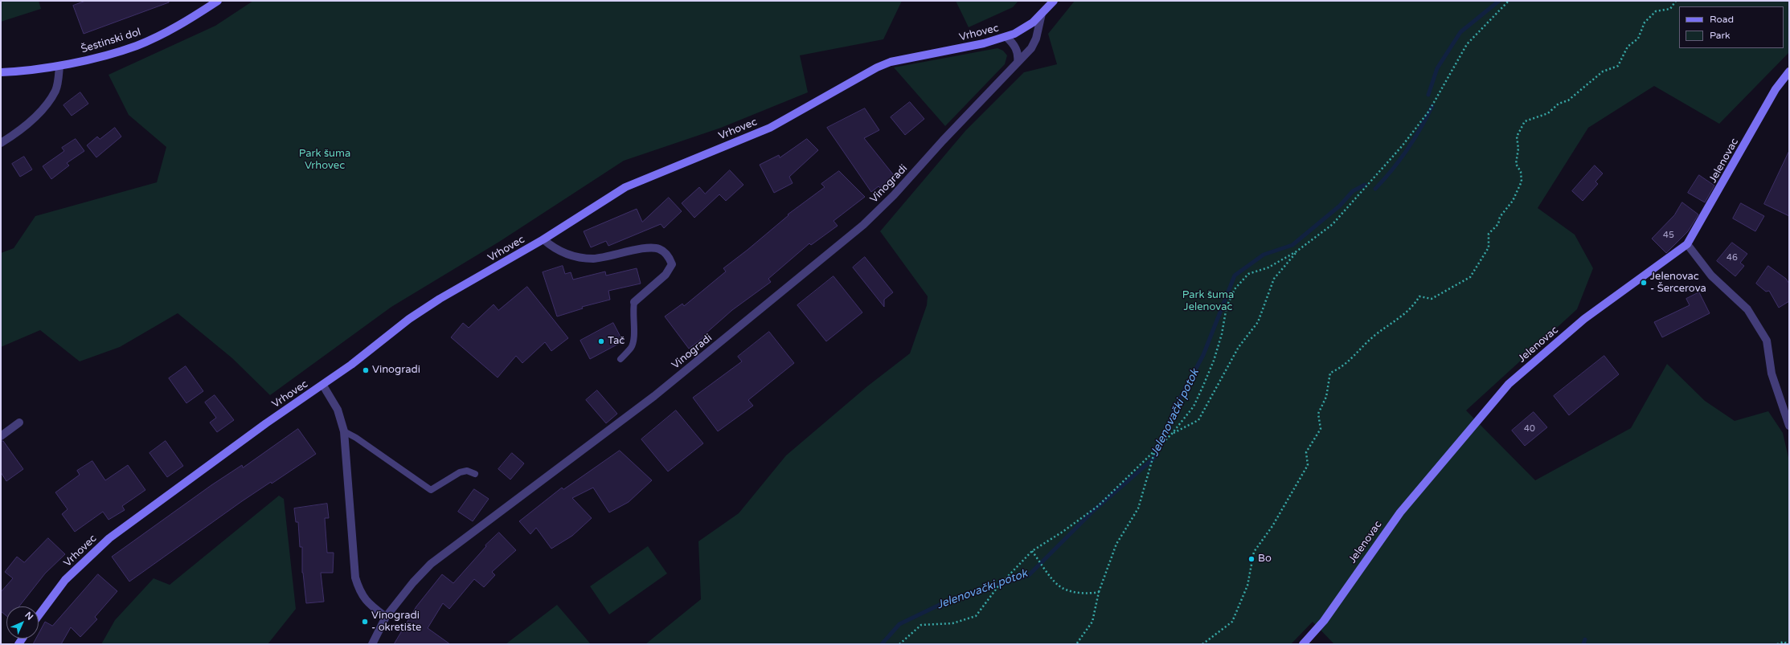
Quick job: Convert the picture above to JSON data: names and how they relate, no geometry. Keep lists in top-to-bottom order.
{
  "streets": {
    "street": [
      "Vrhovec",
      "Šestinski dol",
      "Jelenovac",
      "Vinogradi"
    ]
  },
  "crossings": [
    ["Vrhovec", "Vinogradi"]
  ],
  "water": ["Jelenovački potok"],
  "parks": ["Park šuma Vrhovec", "Park šuma Jelenovac"],
  "places": [
    "Jelenovac - Šercerova",
    "Tač",
    "Vinogradi",
    "Bo",
    "Vinogradi - okretište"
  ],
  "house_numbers": ["45", "46", "40"],
  "legend": ["Road", "Park"],
  "north": "top right"
}
